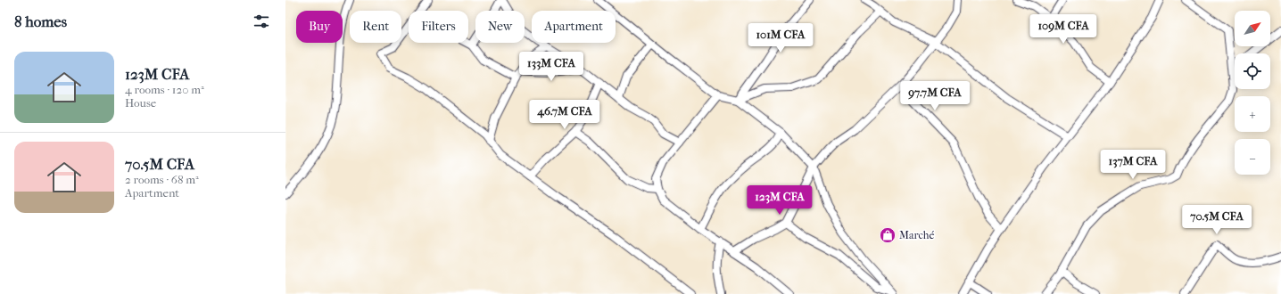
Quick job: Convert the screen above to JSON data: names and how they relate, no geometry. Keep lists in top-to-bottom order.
{
  "places": {
    "shop": ["Marché"]
  },
  "north": "top right",
  "page": {
    "heading": "8 homes",
    "map_buttons": ["+", "−"],
    "chip": [
      "Buy",
      "Rent",
      "Filters",
      "New",
      "Apartment"
    ],
    "price": [
      "109M CFA",
      "101M CFA",
      "133M CFA",
      "97.7M CFA",
      "46.7M CFA",
      "137M CFA",
      "123M CFA",
      "70.5M CFA"
    ],
    "list": [
      {
        "name": "123M CFA",
        "note": "4 rooms · 120 m² · House"
      },
      {
        "name": "70.5M CFA",
        "note": "2 rooms · 68 m² · Apartment"
      }
    ]
  }
}
